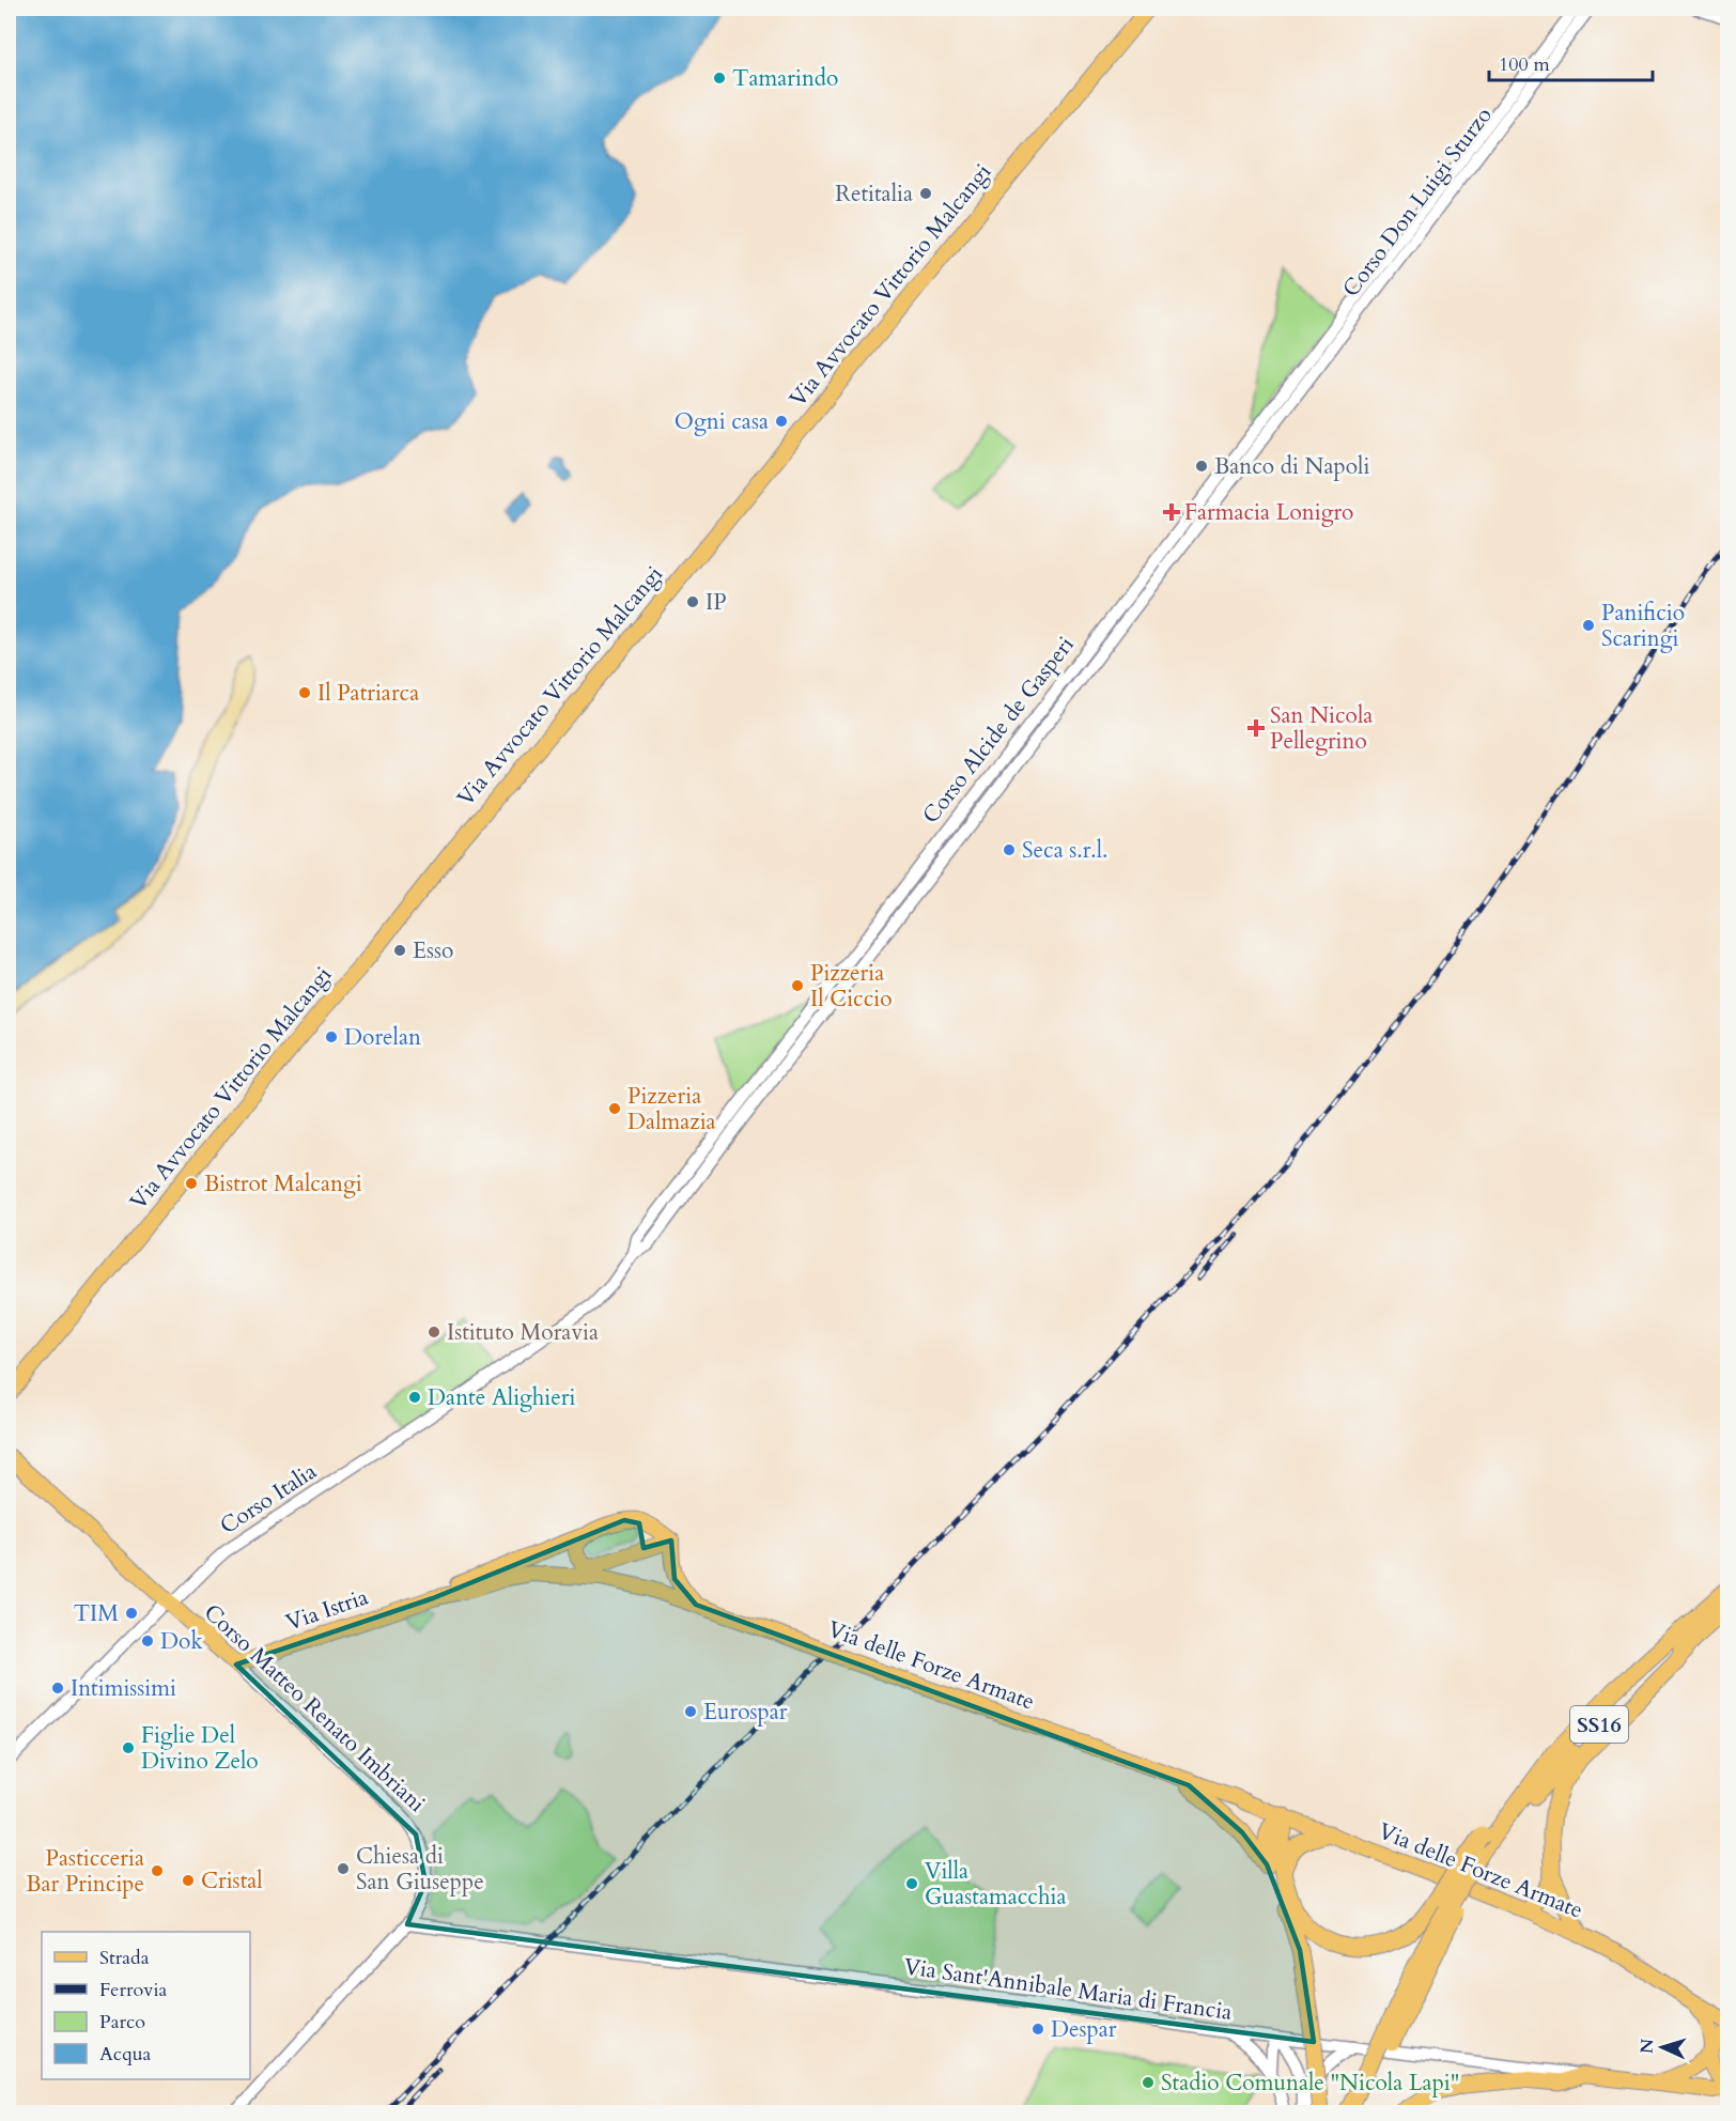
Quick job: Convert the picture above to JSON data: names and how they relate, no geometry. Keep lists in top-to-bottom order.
{
  "streets": {
    "highway": ["SS16"],
    "main road": [
      "Via Avvocato Vittorio Malcangi",
      "Via Istria",
      "Via delle Forze Armate",
      "Corso Matteo Renato Imbriani"
    ],
    "street": [
      "Corso Don Luigi Sturzo",
      "Corso Alcide de Gasperi",
      "Corso Italia",
      "Via Sant'Annibale Maria di Francia"
    ]
  },
  "crossings": [
    ["Corso Don Luigi Sturzo", "Corso Alcide de Gasperi"],
    ["Corso Alcide de Gasperi", "Corso Italia"],
    ["Corso Italia", "Corso Matteo Renato Imbriani"],
    ["Via Istria", "Via delle Forze Armate"],
    ["Via Istria", "Corso Matteo Renato Imbriani"],
    ["Via delle Forze Armate", "SS16"],
    ["Corso Matteo Renato Imbriani", "Via Sant'Annibale Maria di Francia"]
  ],
  "places": {
    "other": [
      "Tamarindo",
      "Retitalia",
      "Ogni casa",
      "Banco di Napoli",
      "IP",
      "Panificio Scaringi",
      "Il Patriarca",
      "Seca s.r.l.",
      "Esso",
      "Pizzeria Il Ciccio",
      "Dorelan",
      "Pizzeria Dalmazia",
      "Bistrot Malcangi",
      "Istituto Moravia",
      "Dante Alighieri",
      "TIM",
      "Dok",
      "Intimissimi",
      "Eurospar",
      "Figlie Del Divino Zelo",
      "Chiesa di San Giuseppe",
      "Pasticceria Bar Principe",
      "Cristal",
      "Villa Guastamacchia",
      "Despar",
      "Stadio Comunale \"Nicola Lapi\""
    ],
    "health": ["Farmacia Lonigro", "San Nicola Pellegrino"]
  },
  "legend": [
    "Strada",
    "Ferrovia",
    "Parco",
    "Acqua"
  ],
  "scale_bar": "100 m",
  "north": "left"
}
